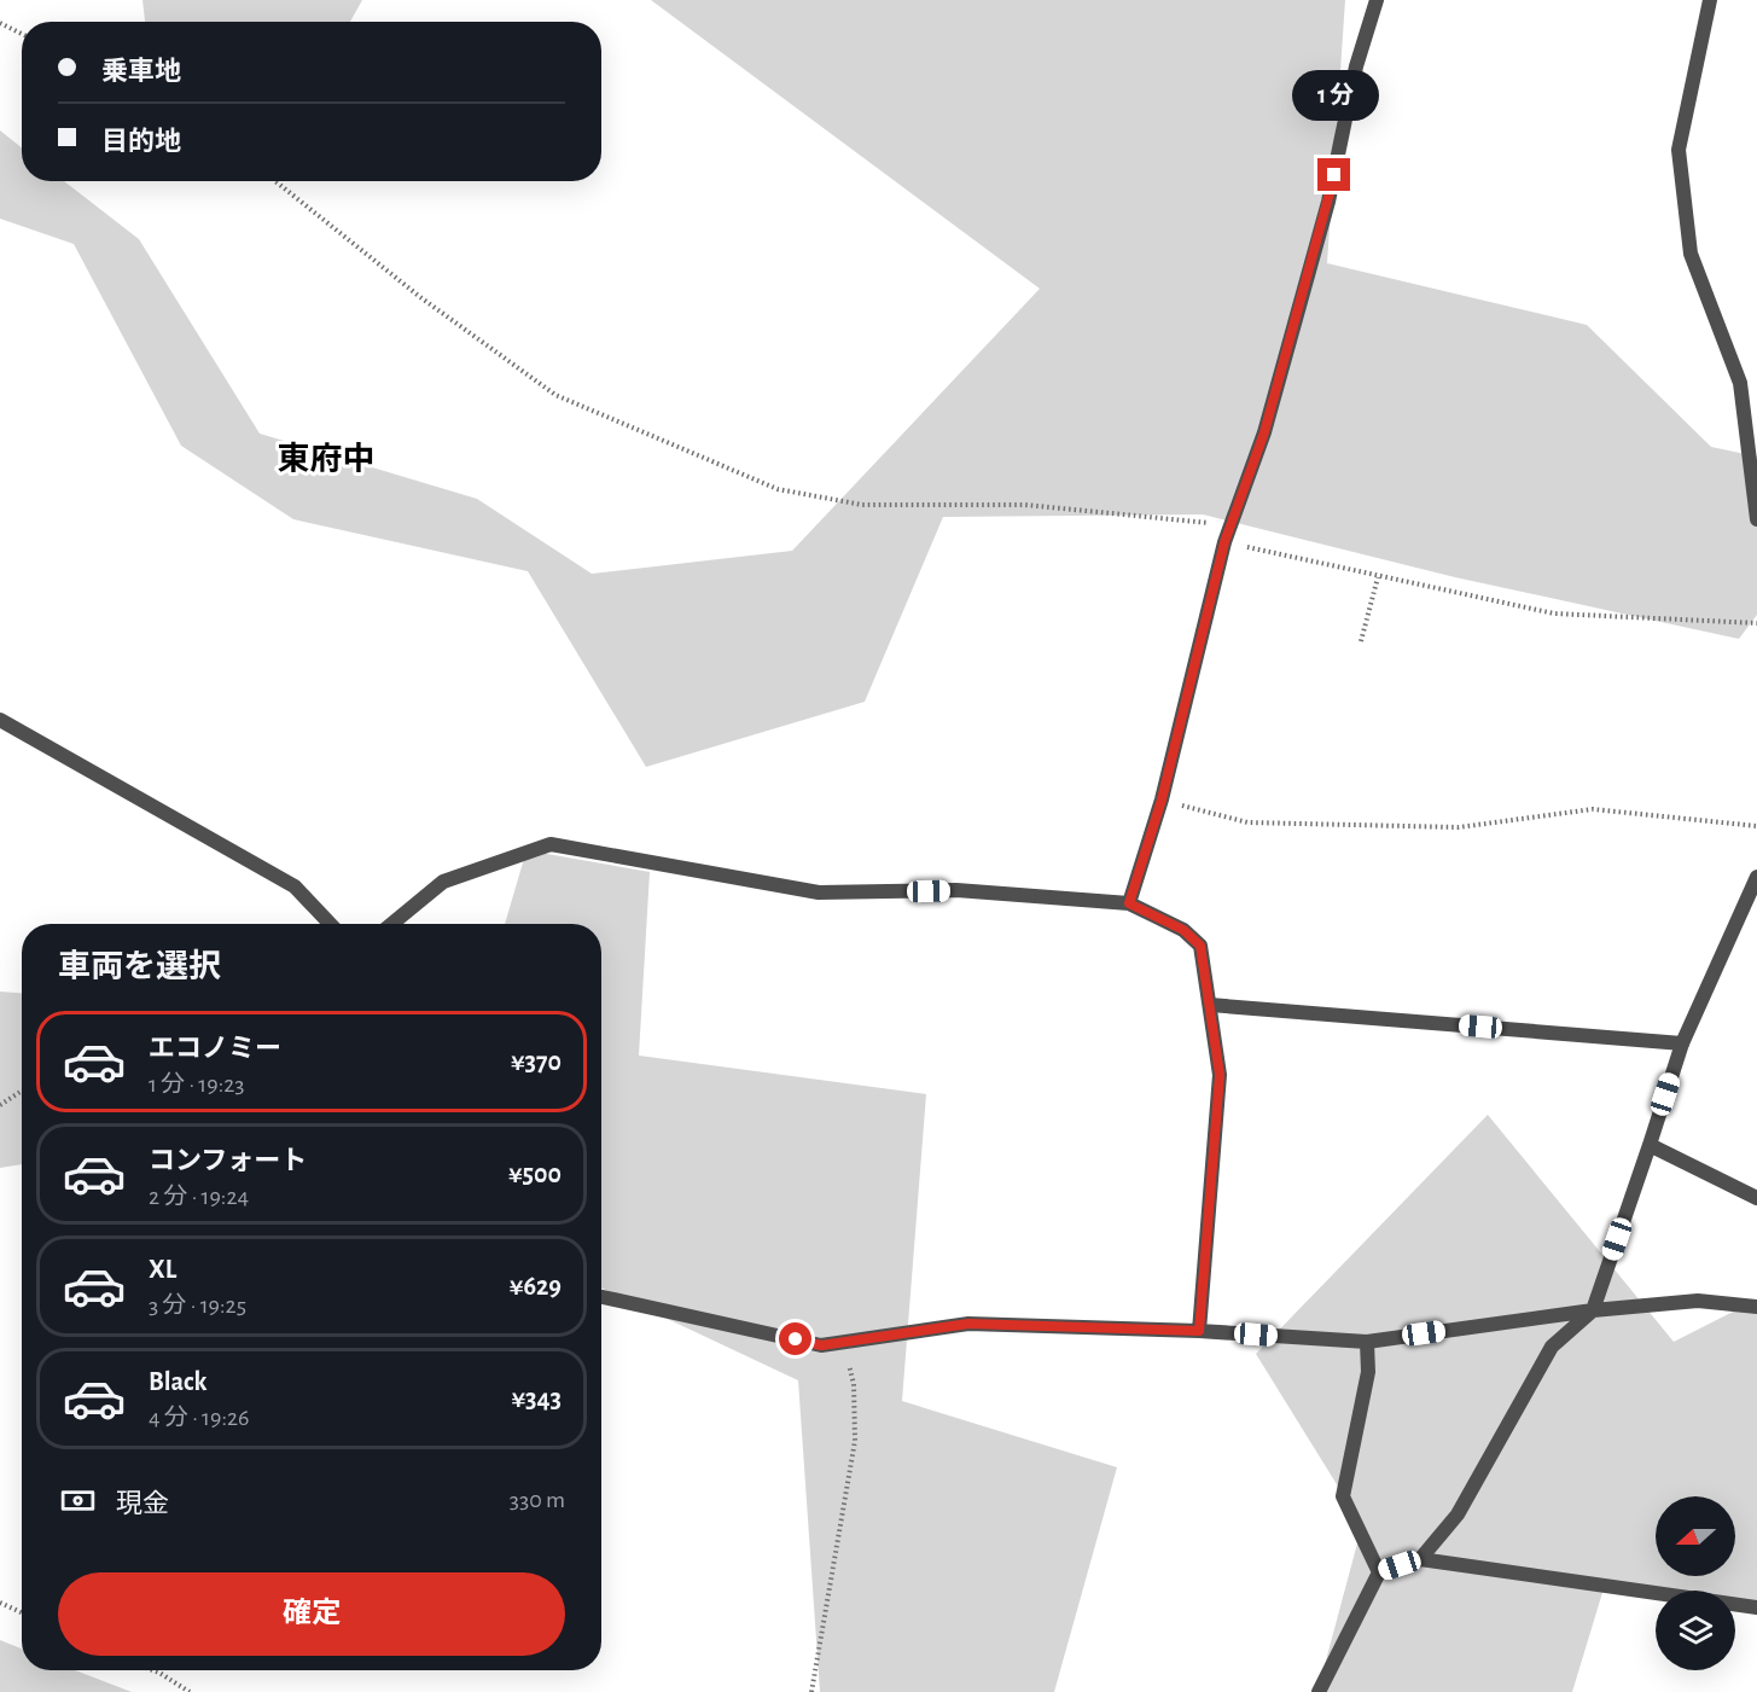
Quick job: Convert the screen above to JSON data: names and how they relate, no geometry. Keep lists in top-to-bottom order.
{
  "districts": ["東府中"],
  "north": "left",
  "page": {
    "banner": ["乗車地", "目的地"],
    "bubble": "1 分",
    "heading": "車両を選択",
    "list": [
      {
        "name": "エコノミー",
        "note": "1 分 · 19:23",
        "value": "¥370"
      },
      {
        "name": "コンフォート",
        "note": "2 分 · 19:24",
        "value": "¥500"
      },
      {
        "name": "XL",
        "note": "3 分 · 19:25",
        "value": "¥629"
      },
      {
        "name": "Black",
        "note": "4 分 · 19:26",
        "value": "¥343"
      }
    ],
    "pay": ["現金", "330 m"],
    "buttons": "確定"
  }
}
